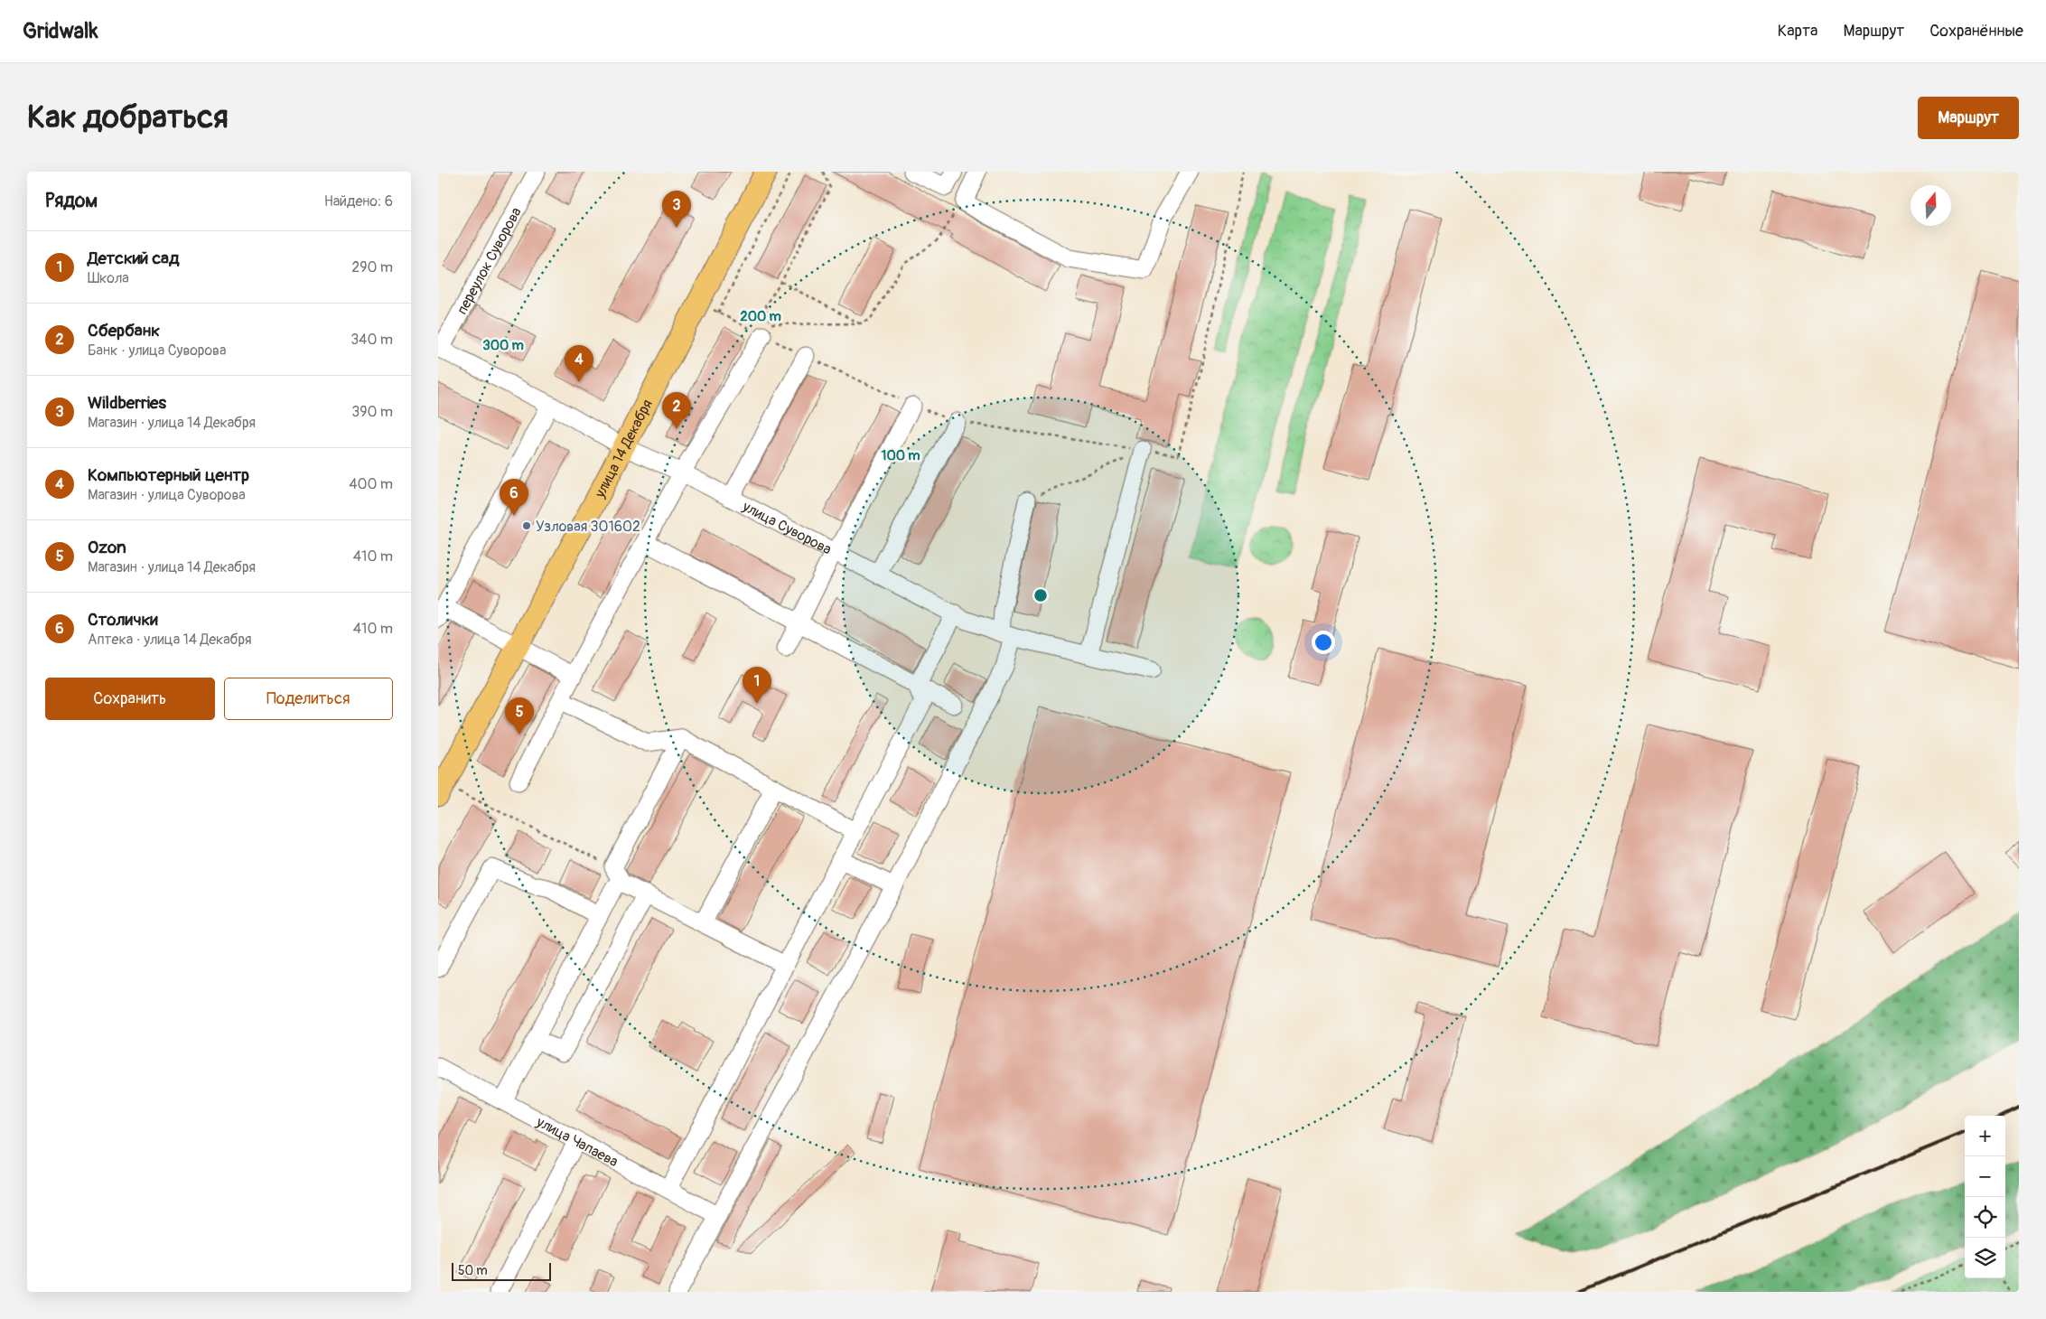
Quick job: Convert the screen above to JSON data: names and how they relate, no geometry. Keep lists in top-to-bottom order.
{
  "streets": {
    "main road": ["улица 14 Декабря"],
    "street": ["переулок Суворова", "улица Суворова", "улица Чапаева"]
  },
  "crossings": [
    ["переулок Суворова", "улица Суворова"],
    ["улица 14 Декабря", "улица Суворова"]
  ],
  "places": ["Узловая 301602"],
  "scale_bar": "50 m",
  "north": "top",
  "page": {
    "header": "Gridwalk",
    "nav": ["Карта", "Маршрут", "Сохранённые"],
    "buttons": [
      "Маршрут",
      ["Сохранить", "Поделиться"]
    ],
    "title": "Как добраться",
    "heading": ["Рядом", "Найдено: 6"],
    "pins": [
      "3",
      "4",
      "2",
      "6",
      "1",
      "5"
    ],
    "list": [
      {
        "mark": "1",
        "name": "Детский сад",
        "note": "Школа",
        "value": "290 m"
      },
      {
        "mark": "2",
        "name": "Сбербанк",
        "note": "Банк · улица Суворова",
        "value": "340 m"
      },
      {
        "mark": "3",
        "name": "Wildberries",
        "note": "Магазин · улица 14 Декабря",
        "value": "390 m"
      },
      {
        "mark": "4",
        "name": "Компьютерный центр",
        "note": "Магазин · улица Суворова",
        "value": "400 m"
      },
      {
        "mark": "5",
        "name": "Ozon",
        "note": "Магазин · улица 14 Декабря",
        "value": "410 m"
      },
      {
        "mark": "6",
        "name": "Столички",
        "note": "Аптека · улица 14 Декабря",
        "value": "410 m"
      }
    ],
    "map_buttons": ["+", "−"],
    "scale": "50 m"
  },
  "rings": ["200 m", "300 m", "100 m"]
}
